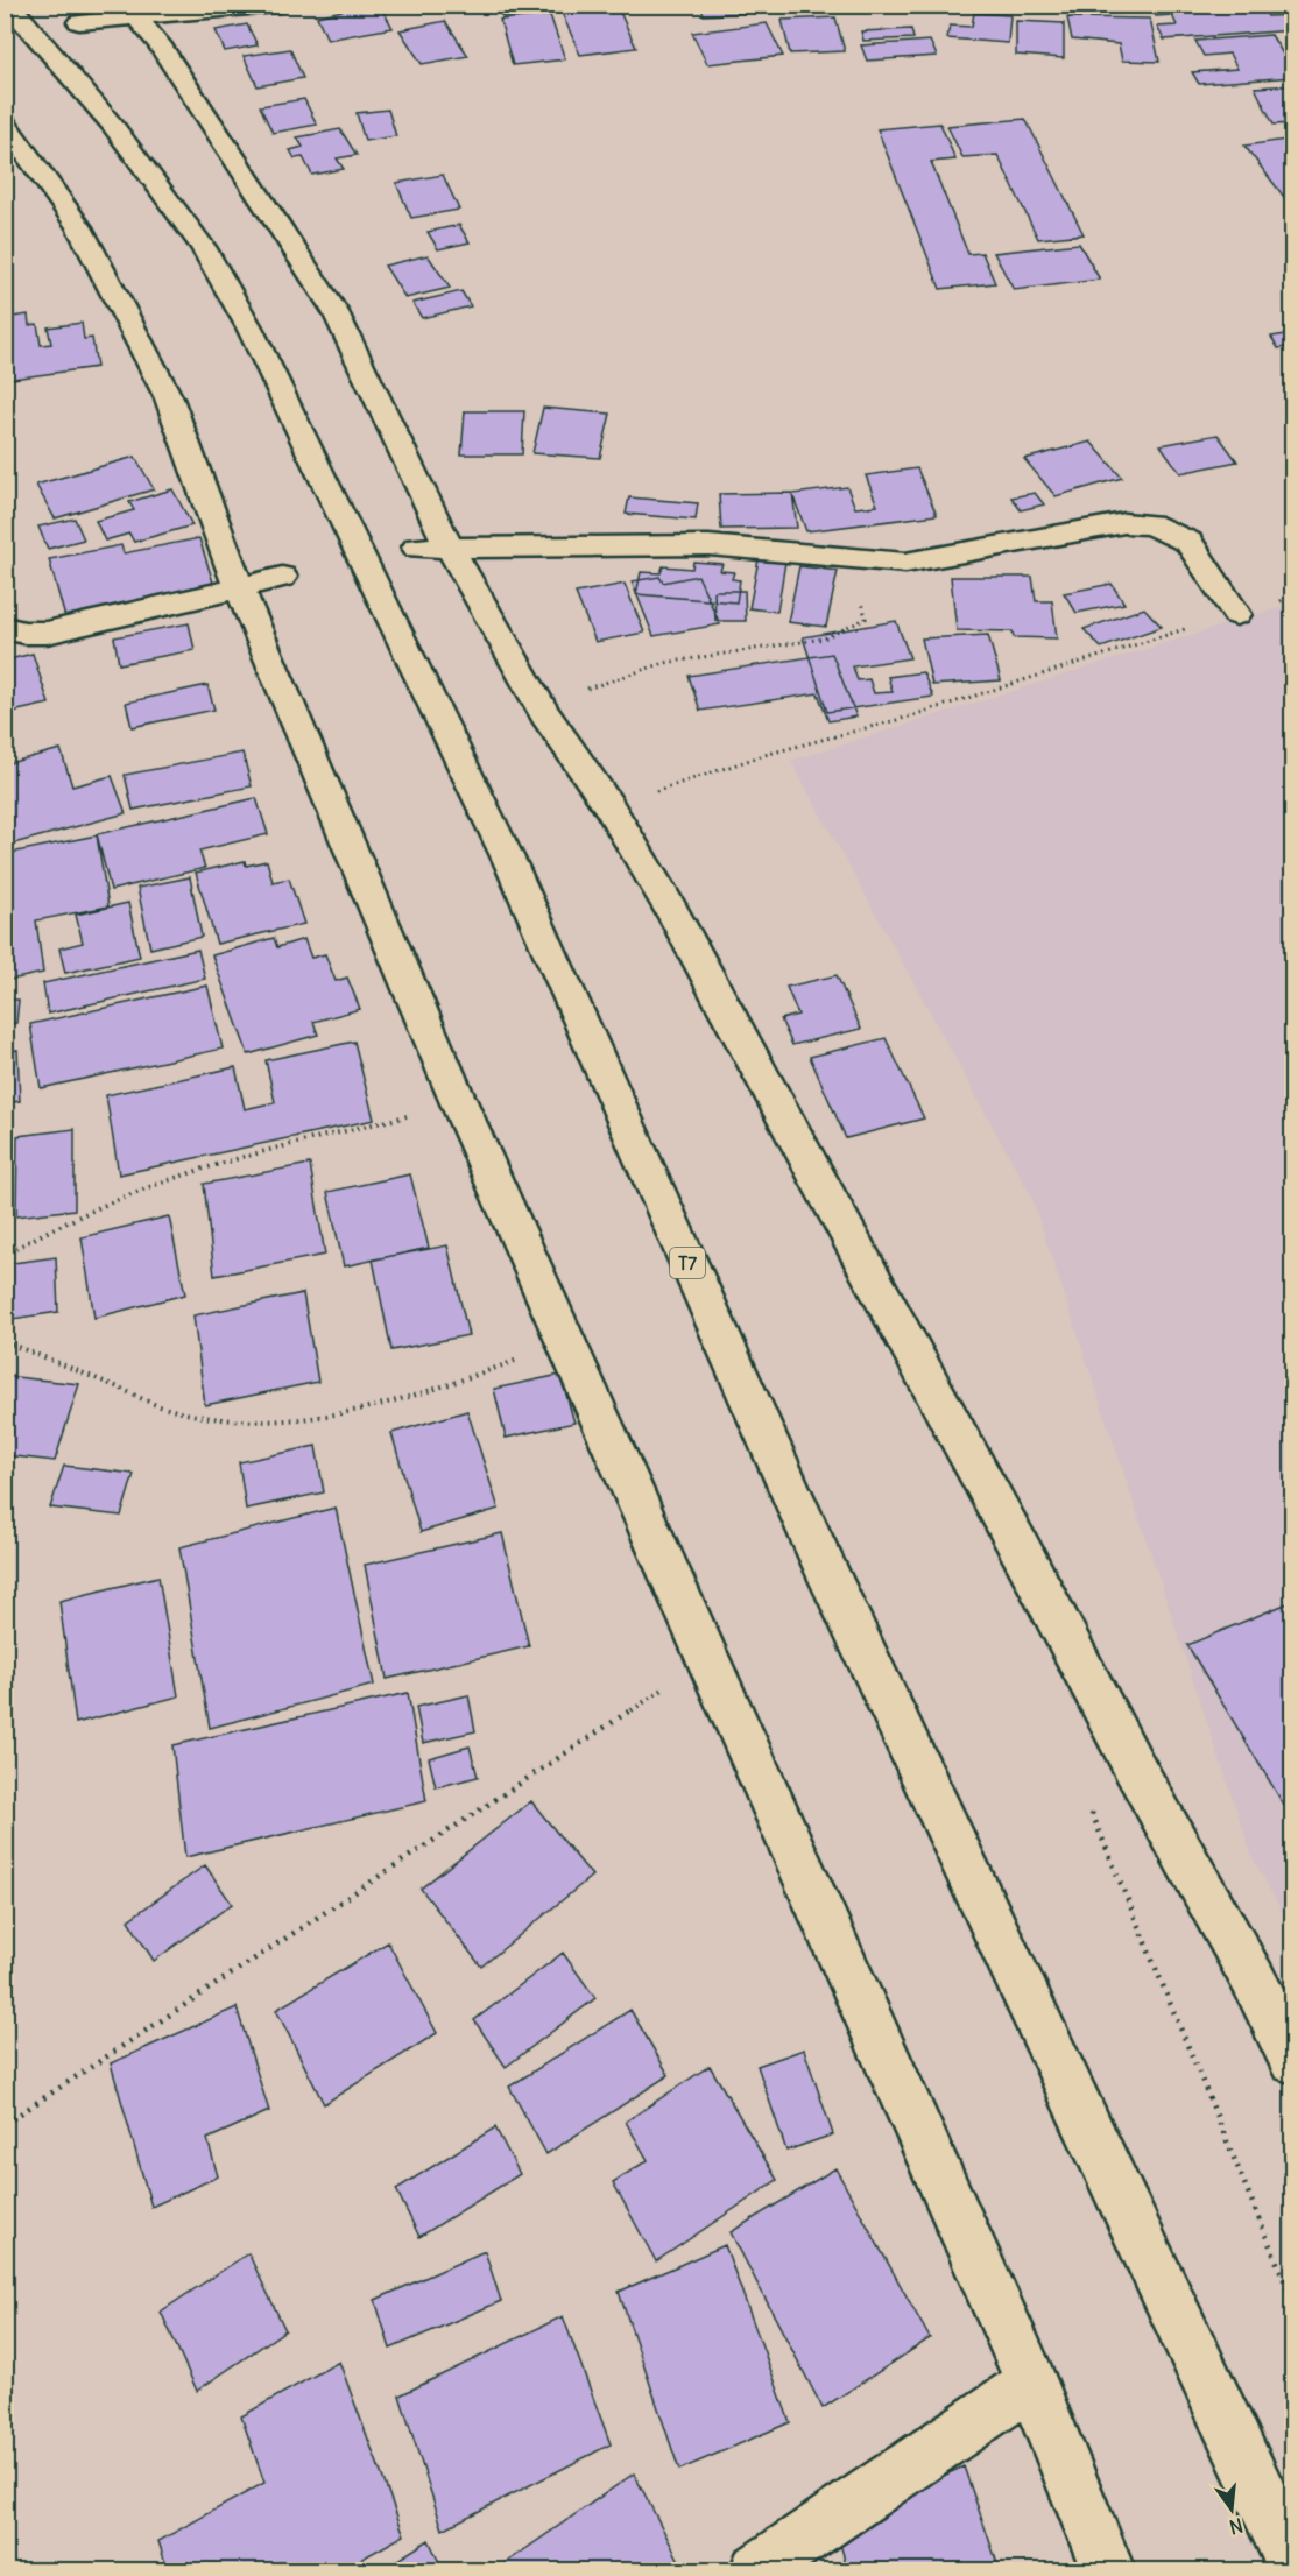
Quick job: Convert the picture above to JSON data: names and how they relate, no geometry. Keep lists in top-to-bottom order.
{
  "streets": {
    "main road": ["T7"]
  },
  "north": "bottom"
}
